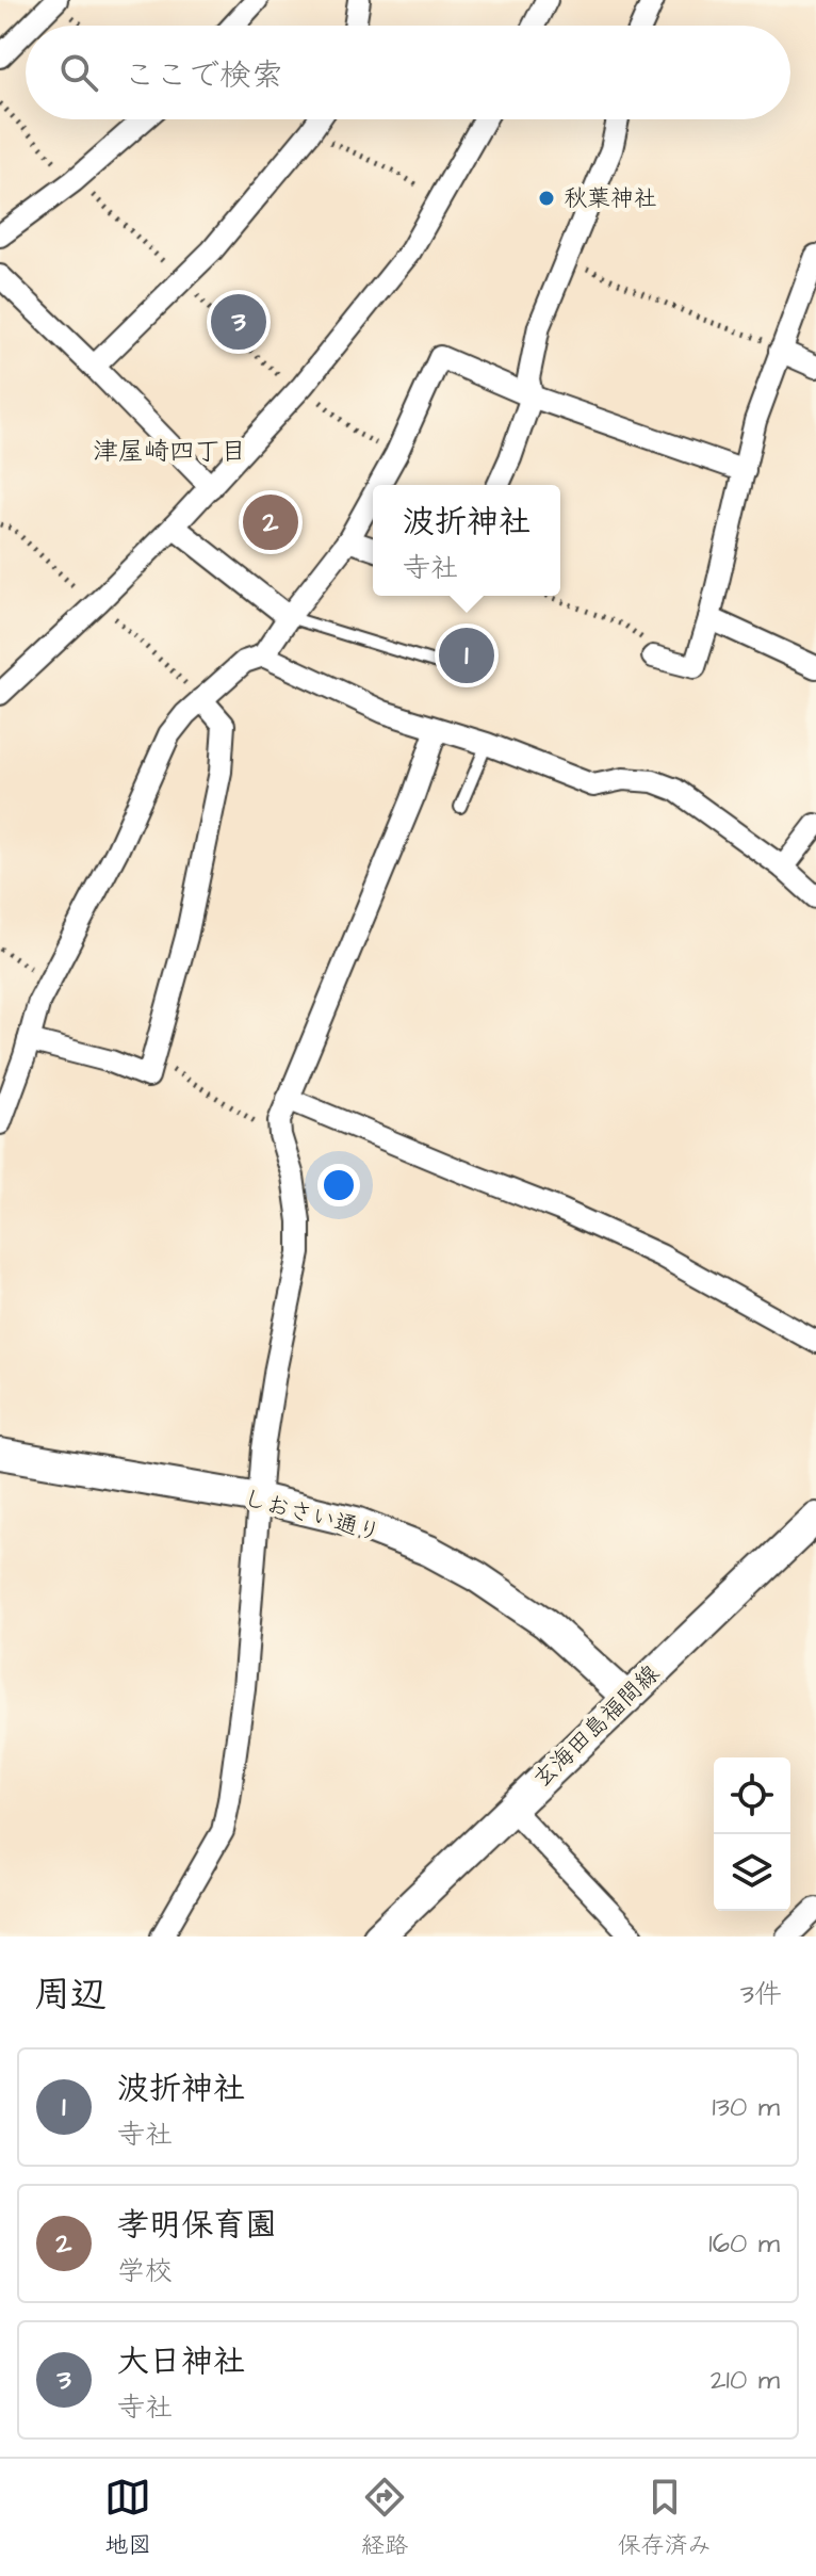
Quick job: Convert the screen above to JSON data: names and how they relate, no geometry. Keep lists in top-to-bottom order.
{
  "streets": {
    "street": ["しおさい通り", "玄海田島福間線"]
  },
  "crossings": [
    ["しおさい通り", "玄海田島福間線"]
  ],
  "districts": ["津屋崎四丁目"],
  "places": ["秋葉神社"],
  "page": {
    "search": "ここで検索",
    "pins": ["3", "2", "1"],
    "popup": ["波折神社", "寺社"],
    "heading": ["周辺", "3件"],
    "list": [
      {
        "mark": "1",
        "name": "波折神社",
        "note": "寺社",
        "value": "130 m"
      },
      {
        "mark": "2",
        "name": "孝明保育園",
        "note": "学校",
        "value": "160 m"
      },
      {
        "mark": "3",
        "name": "大日神社",
        "note": "寺社",
        "value": "210 m"
      }
    ],
    "nav": ["地図", "経路", "保存済み"]
  }
}
